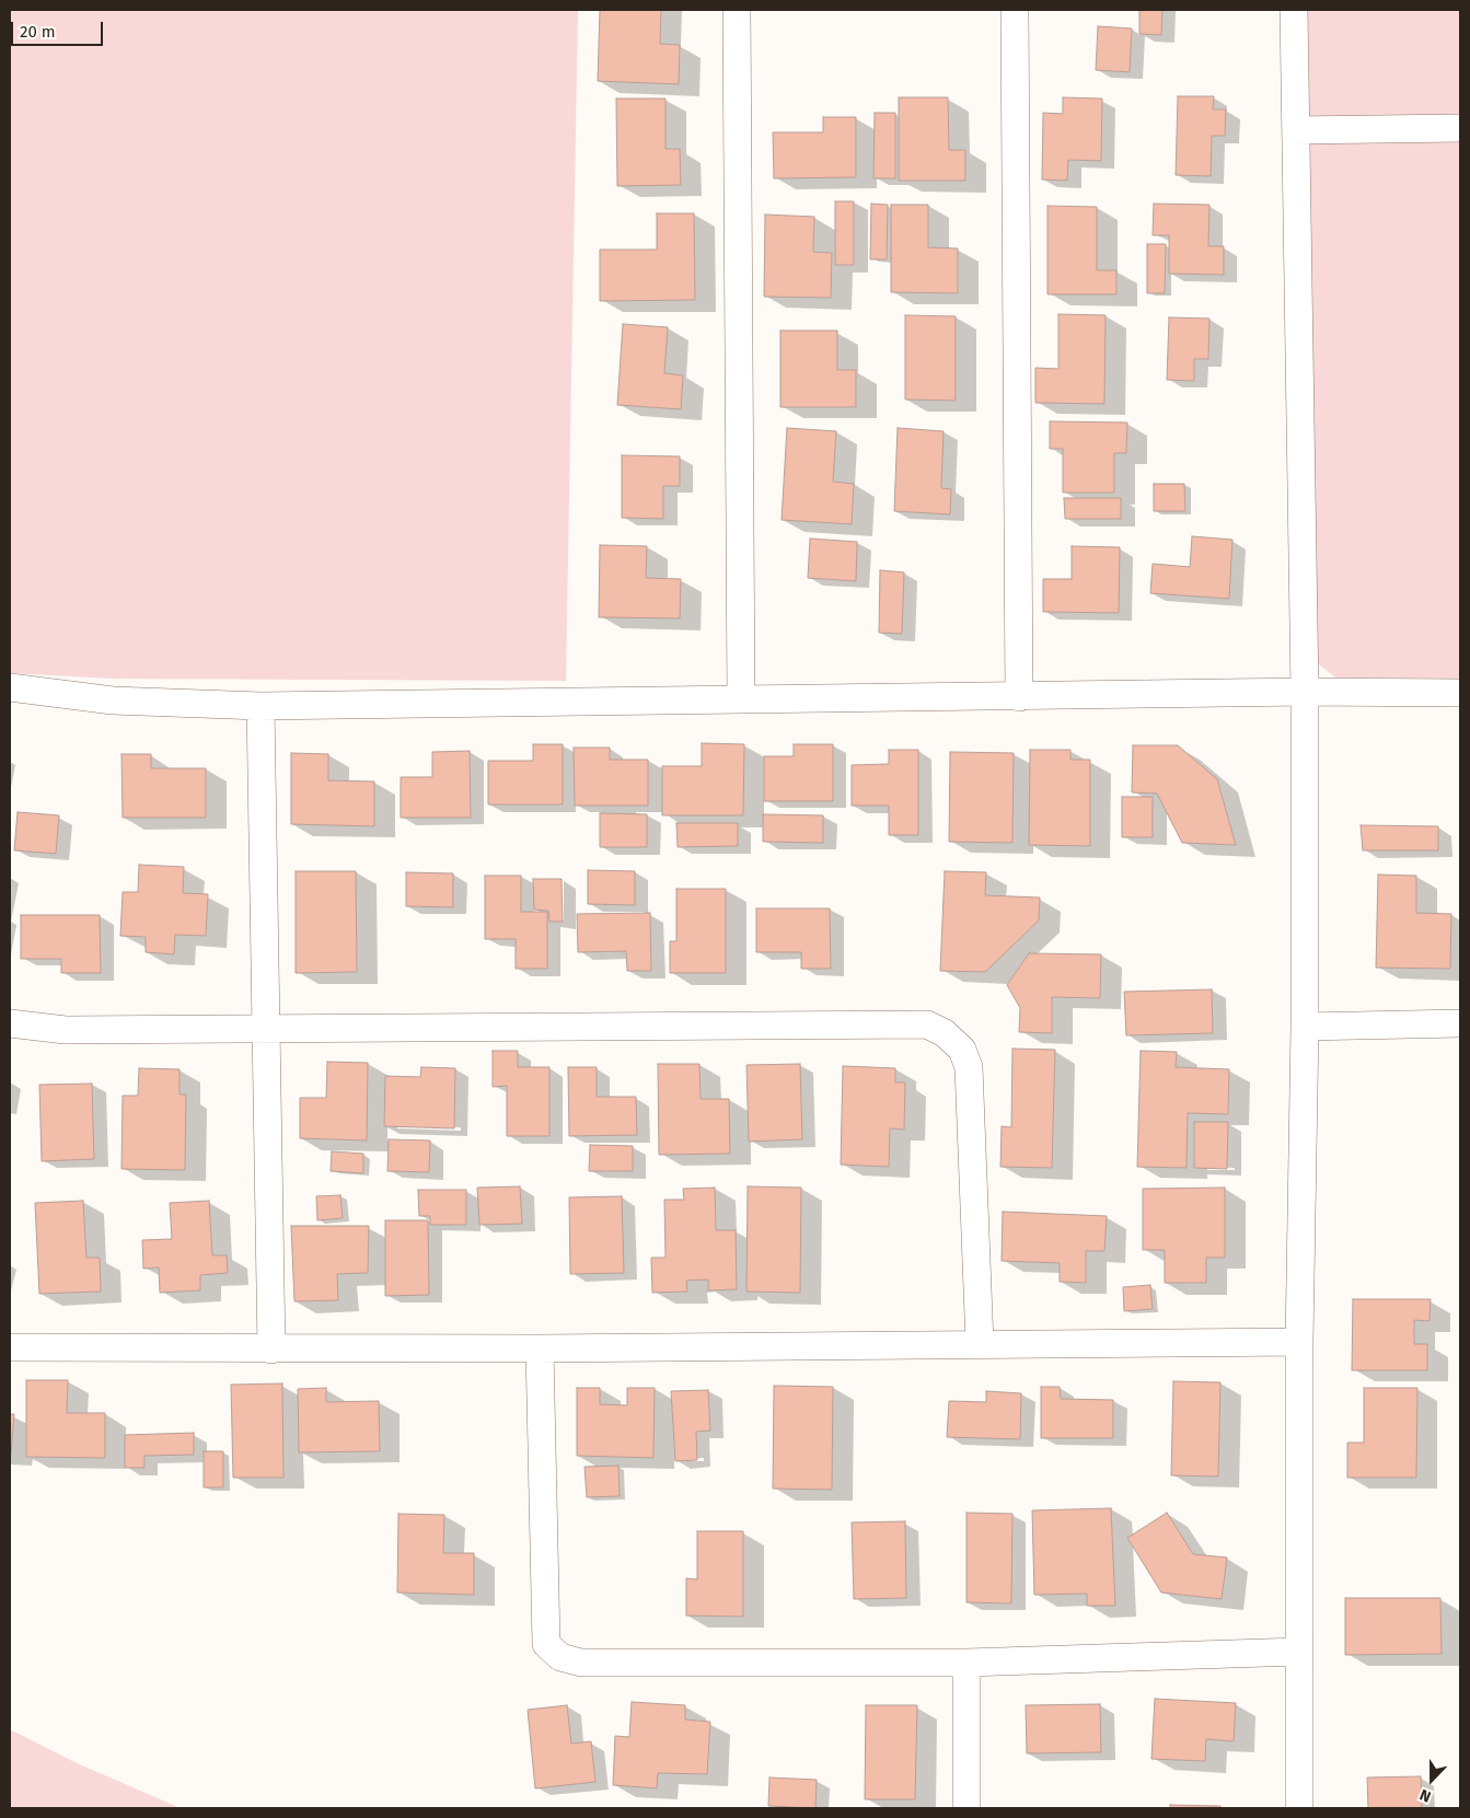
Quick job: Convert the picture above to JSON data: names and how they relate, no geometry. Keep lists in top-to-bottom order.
{
  "scale_bar": "20 m",
  "north": "bottom"
}
